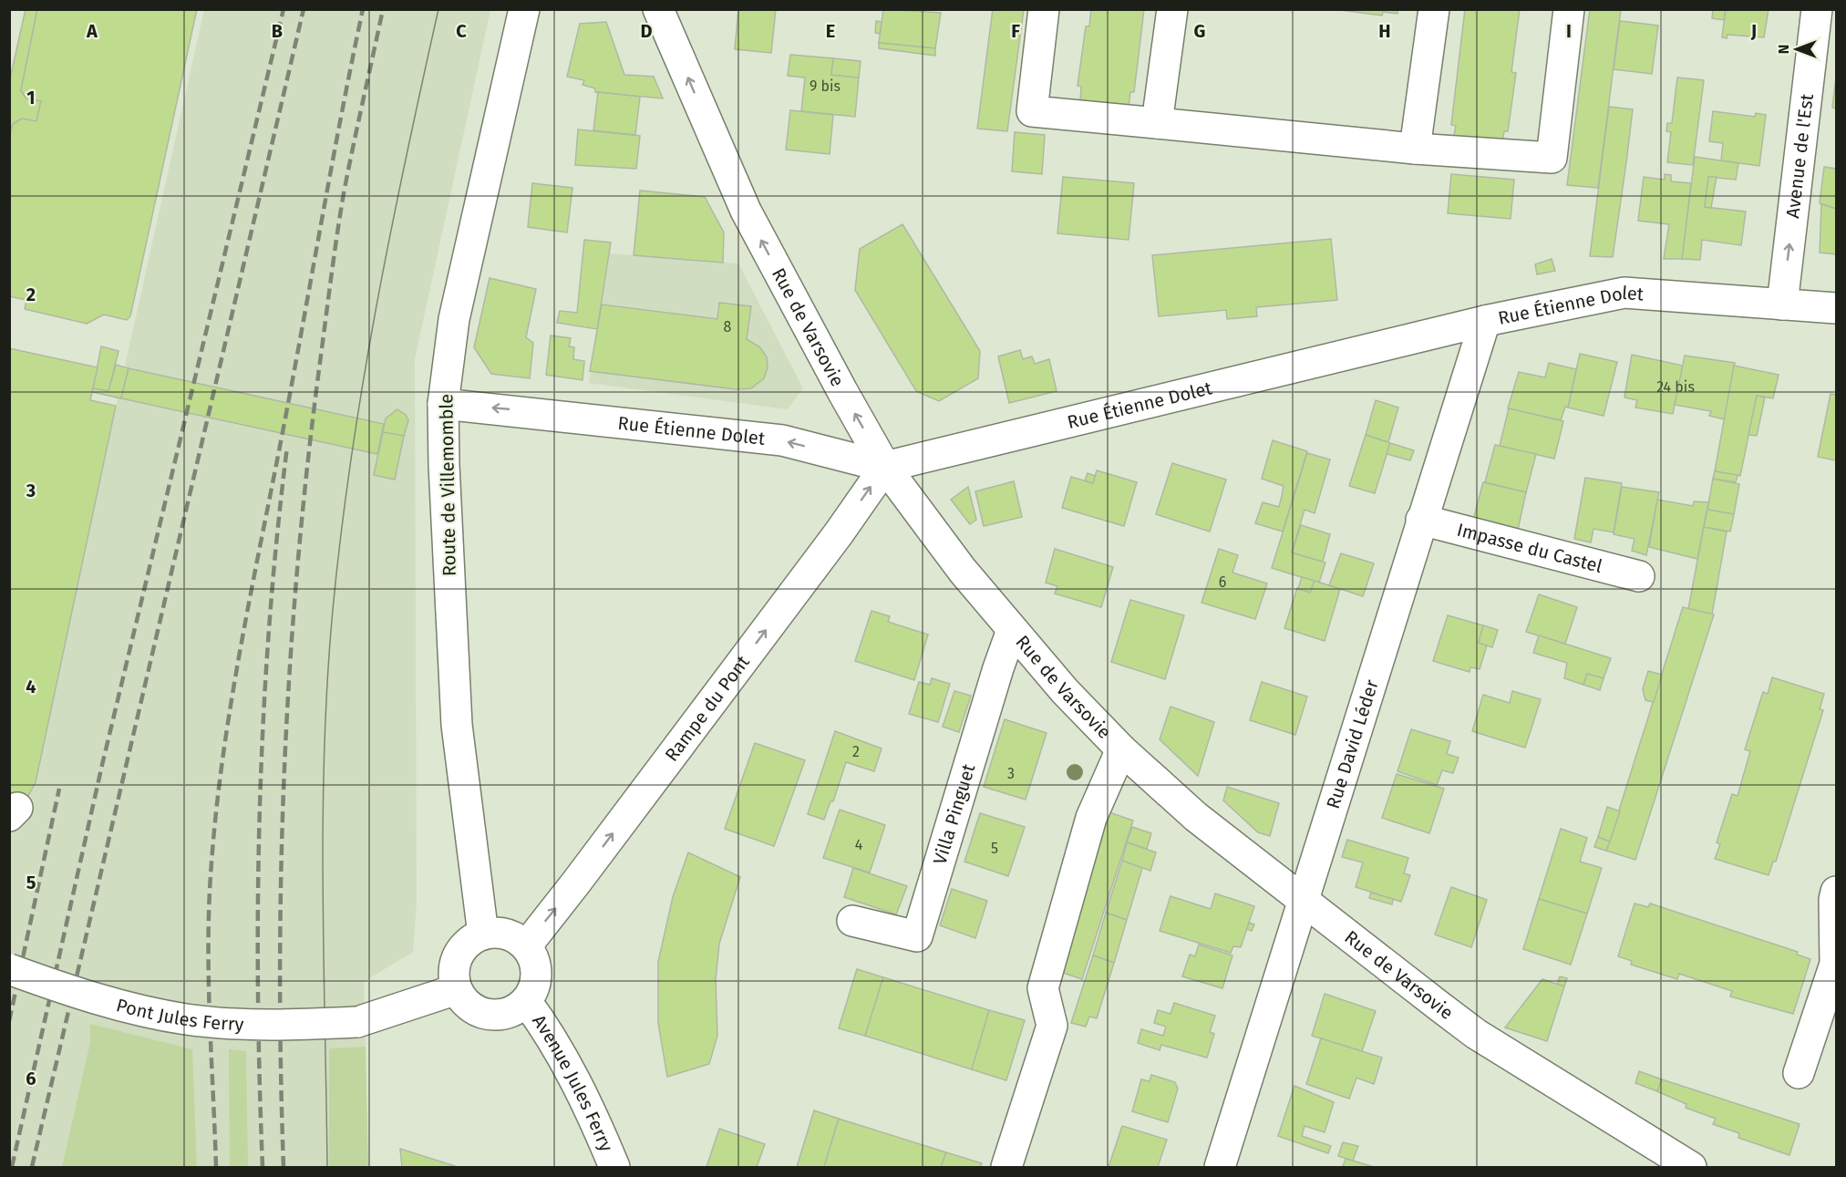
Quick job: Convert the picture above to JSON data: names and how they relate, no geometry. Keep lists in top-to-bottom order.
{
  "streets": {
    "street": [
      "Avenue de l'Est",
      "Rue Étienne Dolet",
      "Rue de Varsovie",
      "Route de Villemomble",
      "Impasse du Castel",
      "Rampe du Pont",
      "Rue David Léder",
      "Villa Pinguet",
      "Pont Jules Ferry",
      "Avenue Jules Ferry"
    ]
  },
  "crossings": [
    ["Avenue de l'Est", "Rue Étienne Dolet"],
    ["Rue Étienne Dolet", "Rue de Varsovie"],
    ["Rue Étienne Dolet", "Route de Villemomble"],
    ["Rue Étienne Dolet", "Rampe du Pont"],
    ["Rue Étienne Dolet", "Rue David Léder"],
    ["Rue de Varsovie", "Rampe du Pont"],
    ["Rue de Varsovie", "Rue David Léder"],
    ["Rue de Varsovie", "Villa Pinguet"],
    ["Route de Villemomble", "Rampe du Pont"],
    ["Route de Villemomble", "Pont Jules Ferry"],
    ["Route de Villemomble", "Avenue Jules Ferry"],
    ["Impasse du Castel", "Rue David Léder"],
    ["Rampe du Pont", "Pont Jules Ferry"],
    ["Rampe du Pont", "Avenue Jules Ferry"],
    ["Pont Jules Ferry", "Avenue Jules Ferry"]
  ],
  "one_way": ["Avenue de l'Est", "Rampe du Pont"],
  "house_numbers": [
    "9 bis",
    "8",
    "24 bis",
    "6",
    "2",
    "3",
    "4",
    "5"
  ],
  "north": "left",
  "grid": {
    "columns": [
      "A",
      "B",
      "C",
      "D",
      "E",
      "F",
      "G",
      "H",
      "I",
      "J"
    ],
    "rows": [
      "1",
      "2",
      "3",
      "4",
      "5",
      "6"
    ]
  }
}
